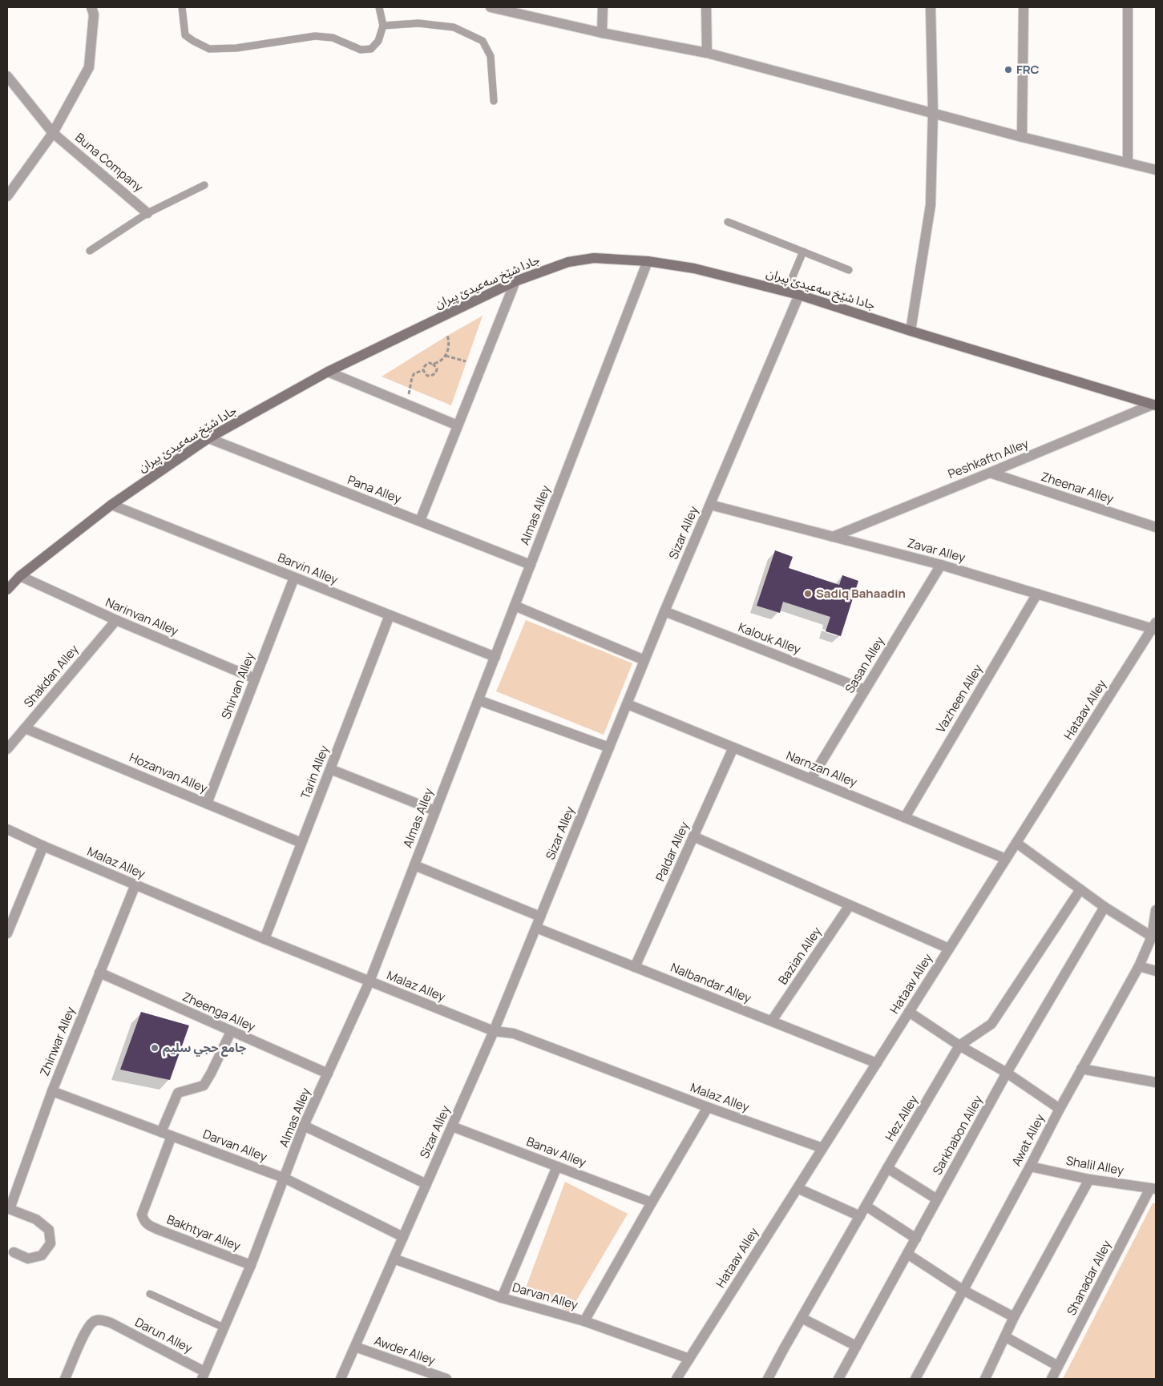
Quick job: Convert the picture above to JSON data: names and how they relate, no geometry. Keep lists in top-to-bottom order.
{
  "streets": {
    "street": [
      "Buna Company",
      "جادا شێخ سەعیدێ پیران",
      "Peshkaftn Alley",
      "Zheenar Alley",
      "Pana Alley",
      "Almas Alley",
      "Sizar Alley",
      "Zavar Alley",
      "Barvin Alley",
      "Narinvan Alley",
      "Kalouk Alley",
      "Sasan Alley",
      "Shakdan Alley",
      "Shirvan Alley",
      "Vazheen Alley",
      "Hataav Alley",
      "Narnzan Alley",
      "Tarin Alley",
      "Hozanvan Alley",
      "Paldar Alley",
      "Malaz Alley",
      "Bazian Alley",
      "Nalbandar Alley",
      "Zheenga Alley",
      "Zhinwar Alley",
      "Hez Alley",
      "Sarkhabon Alley",
      "Awat Alley",
      "Darvan Alley",
      "Banav Alley",
      "Shalil Alley",
      "Bakhtyar Alley",
      "Shanadar Alley",
      "Darun Alley",
      "Awder Alley"
    ]
  },
  "crossings": [
    ["جادا شێخ سەعیدێ پیران", "Peshkaftn Alley"],
    ["جادا شێخ سەعیدێ پیران", "Pana Alley"],
    ["جادا شێخ سەعیدێ پیران", "Almas Alley"],
    ["جادا شێخ سەعیدێ پیران", "Sizar Alley"],
    ["جادا شێخ سەعیدێ پیران", "Barvin Alley"],
    ["جادا شێخ سەعیدێ پیران", "Narinvan Alley"],
    ["Peshkaftn Alley", "Zheenar Alley"],
    ["Peshkaftn Alley", "Zavar Alley"],
    ["Pana Alley", "Almas Alley"],
    ["Almas Alley", "Barvin Alley"],
    ["Almas Alley", "Malaz Alley"],
    ["Almas Alley", "Zheenga Alley"],
    ["Almas Alley", "Darvan Alley"],
    ["Almas Alley", "Bakhtyar Alley"],
    ["Almas Alley", "Darun Alley"],
    ["Sizar Alley", "Zavar Alley"],
    ["Sizar Alley", "Kalouk Alley"],
    ["Sizar Alley", "Narnzan Alley"],
    ["Sizar Alley", "Malaz Alley"],
    ["Sizar Alley", "Nalbandar Alley"],
    ["Sizar Alley", "Darvan Alley"],
    ["Sizar Alley", "Banav Alley"],
    ["Sizar Alley", "Awder Alley"],
    ["Zavar Alley", "Sasan Alley"],
    ["Zavar Alley", "Vazheen Alley"],
    ["Zavar Alley", "Hataav Alley"],
    ["Barvin Alley", "Shirvan Alley"],
    ["Barvin Alley", "Tarin Alley"],
    ["Narinvan Alley", "Shakdan Alley"],
    ["Narinvan Alley", "Shirvan Alley"],
    ["Kalouk Alley", "Sasan Alley"],
    ["Sasan Alley", "Narnzan Alley"],
    ["Shakdan Alley", "Hozanvan Alley"],
    ["Shirvan Alley", "Hozanvan Alley"],
    ["Vazheen Alley", "Narnzan Alley"],
    ["Hataav Alley", "Narnzan Alley"],
    ["Hataav Alley", "Malaz Alley"],
    ["Hataav Alley", "Nalbandar Alley"],
    ["Hataav Alley", "Darvan Alley"],
    ["Narnzan Alley", "Paldar Alley"],
    ["Tarin Alley", "Hozanvan Alley"],
    ["Tarin Alley", "Malaz Alley"],
    ["Paldar Alley", "Nalbandar Alley"],
    ["Malaz Alley", "Zhinwar Alley"],
    ["Bazian Alley", "Nalbandar Alley"],
    ["Zheenga Alley", "Zhinwar Alley"],
    ["Zhinwar Alley", "Darvan Alley"],
    ["Awat Alley", "Shalil Alley"],
    ["Darvan Alley", "Bakhtyar Alley"],
    ["Shalil Alley", "Shanadar Alley"]
  ],
  "places": ["FRC", "Sadiq Bahaadin", "جامع حجي سليم"]
}
